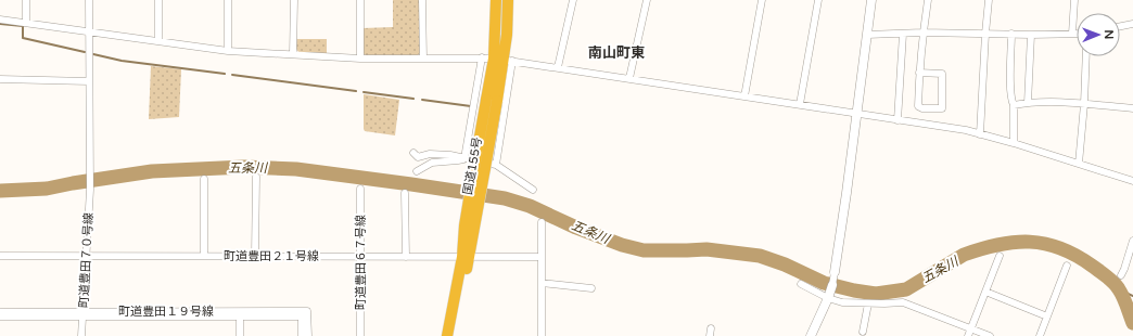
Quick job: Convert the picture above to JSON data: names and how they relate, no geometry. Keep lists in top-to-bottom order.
{
  "streets": {
    "highway": ["国道155号"],
    "street": [
      "町道豊田２１号線",
      "町道豊田７０号線",
      "町道豊田６７号線",
      "町道豊田１９号線"
    ]
  },
  "crossings": [
    ["国道155号", "町道豊田２１号線"],
    ["町道豊田２１号線", "町道豊田７０号線"],
    ["町道豊田２１号線", "町道豊田６７号線"],
    ["町道豊田７０号線", "町道豊田１９号線"]
  ],
  "districts": ["南山町東"],
  "water": ["五条川"],
  "north": "right"
}
